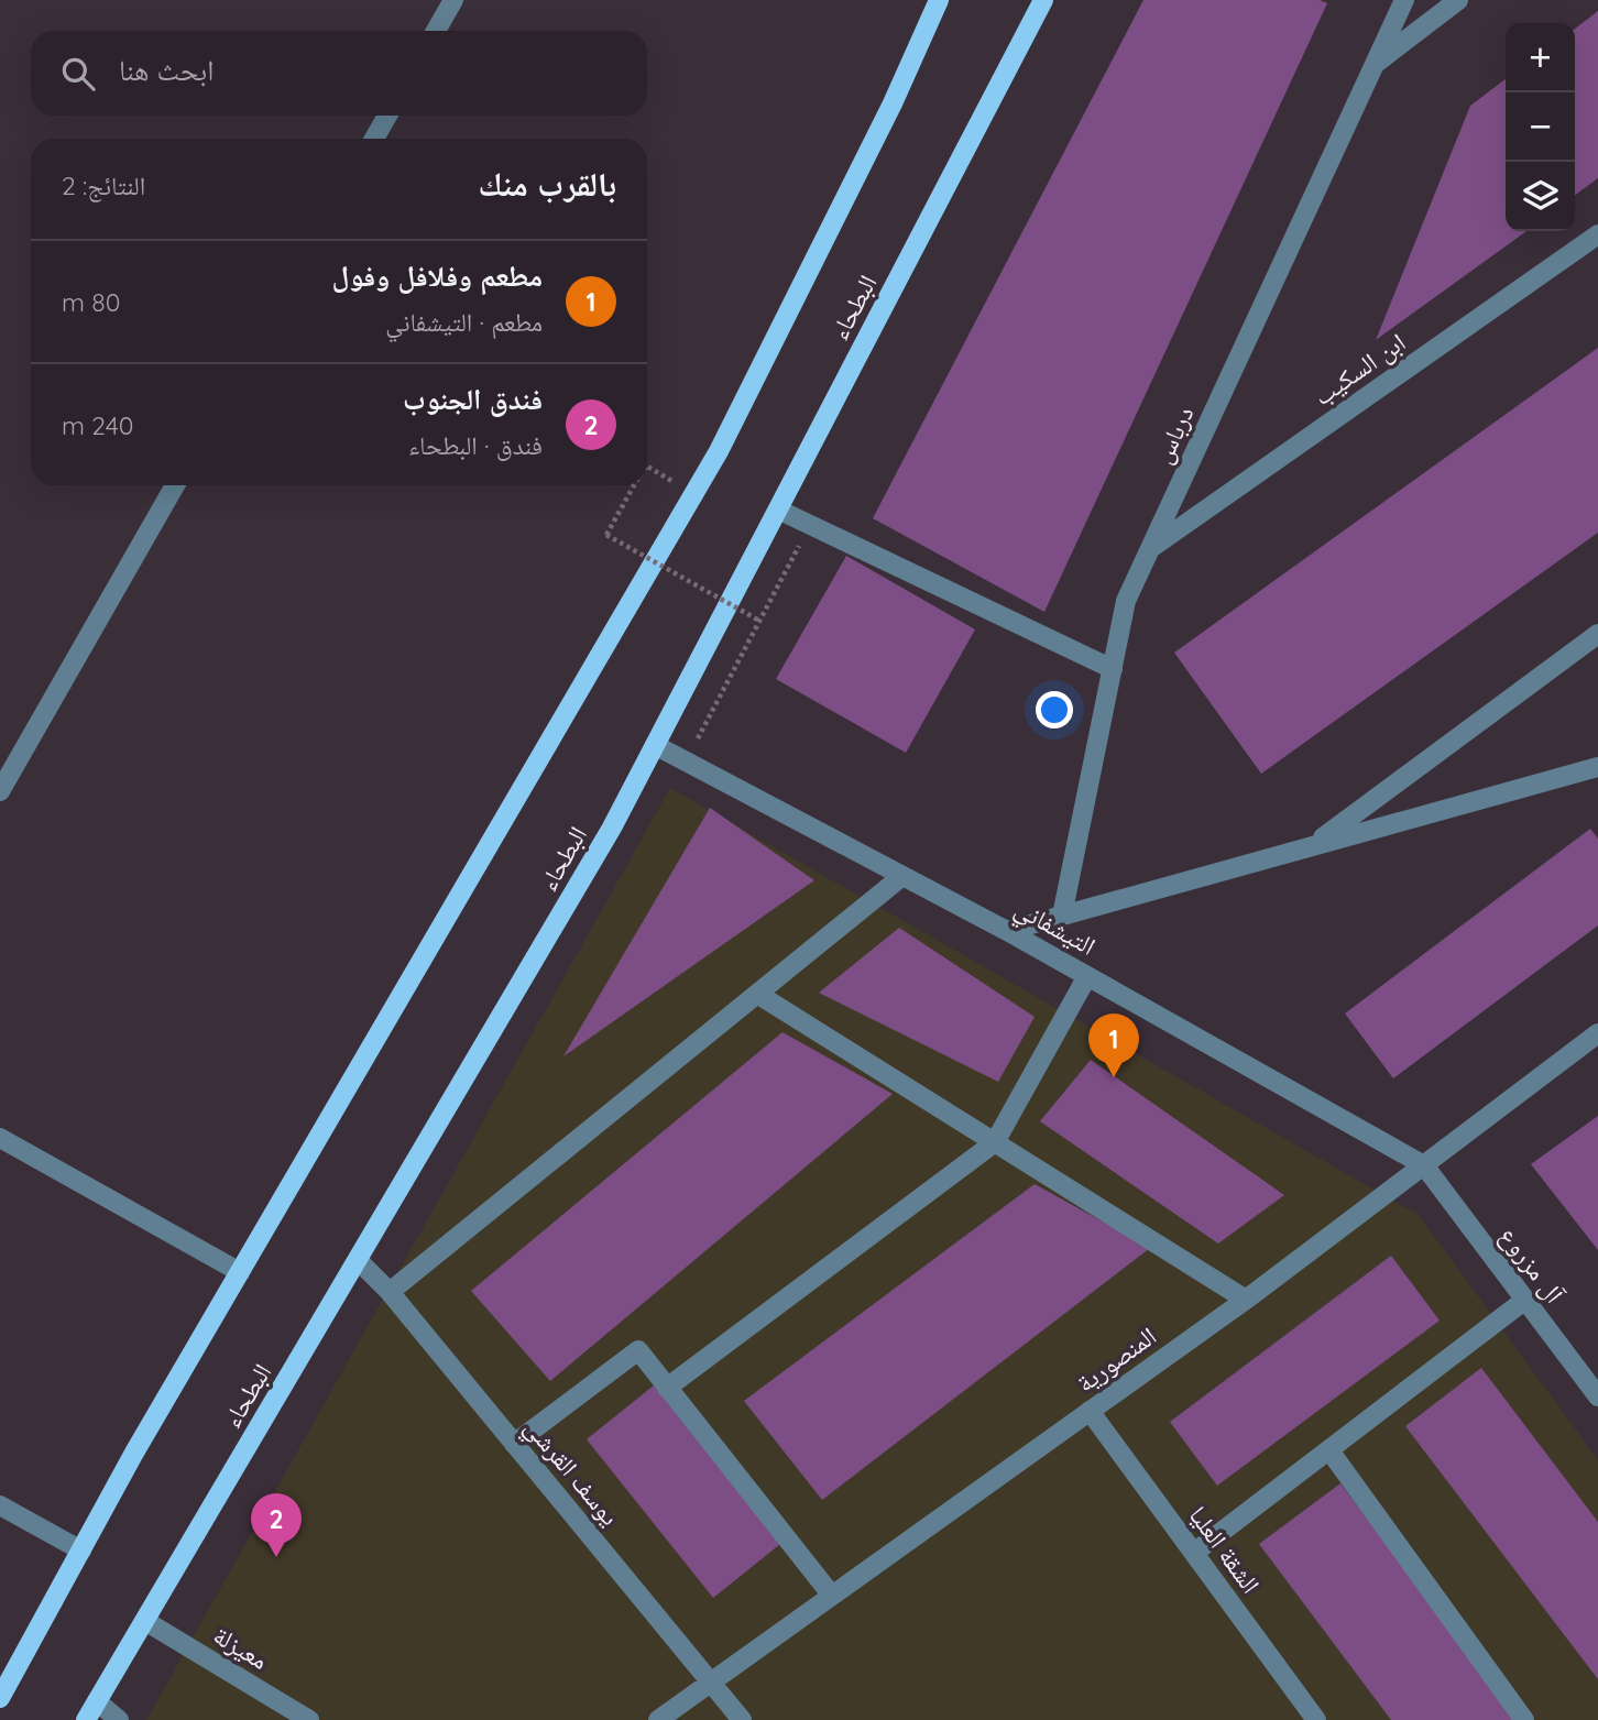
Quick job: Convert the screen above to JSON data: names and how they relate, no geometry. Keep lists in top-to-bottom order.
{
  "streets": {
    "main road": ["البطحاء"],
    "street": [
      "ابن السكيب",
      "درباس",
      "التيشفاني",
      "آل مزروع",
      "المنصورية",
      "يوسف القرشي",
      "الشقة العليا",
      "معيزلة"
    ]
  },
  "crossings": [
    ["البطحاء", "التيشفاني"],
    ["البطحاء", "يوسف القرشي"],
    ["البطحاء", "معيزلة"],
    ["ابن السكيب", "درباس"],
    ["التيشفاني", "آل مزروع"],
    ["التيشفاني", "المنصورية"],
    ["آل مزروع", "المنصورية"],
    ["المنصورية", "يوسف القرشي"],
    ["المنصورية", "الشقة العليا"]
  ],
  "page": {
    "map_buttons": ["+", "−"],
    "search": "ابحث هنا",
    "heading": ["بالقرب منك", "النتائج: 2"],
    "list": [
      {
        "mark": "1",
        "name": "مطعم وفلافل وفول",
        "note": "مطعم · التيشفاني",
        "value": "80 m"
      },
      {
        "mark": "2",
        "name": "فندق الجنوب",
        "note": "فندق · البطحاء",
        "value": "240 m"
      }
    ],
    "pins": ["1", "2"]
  }
}
